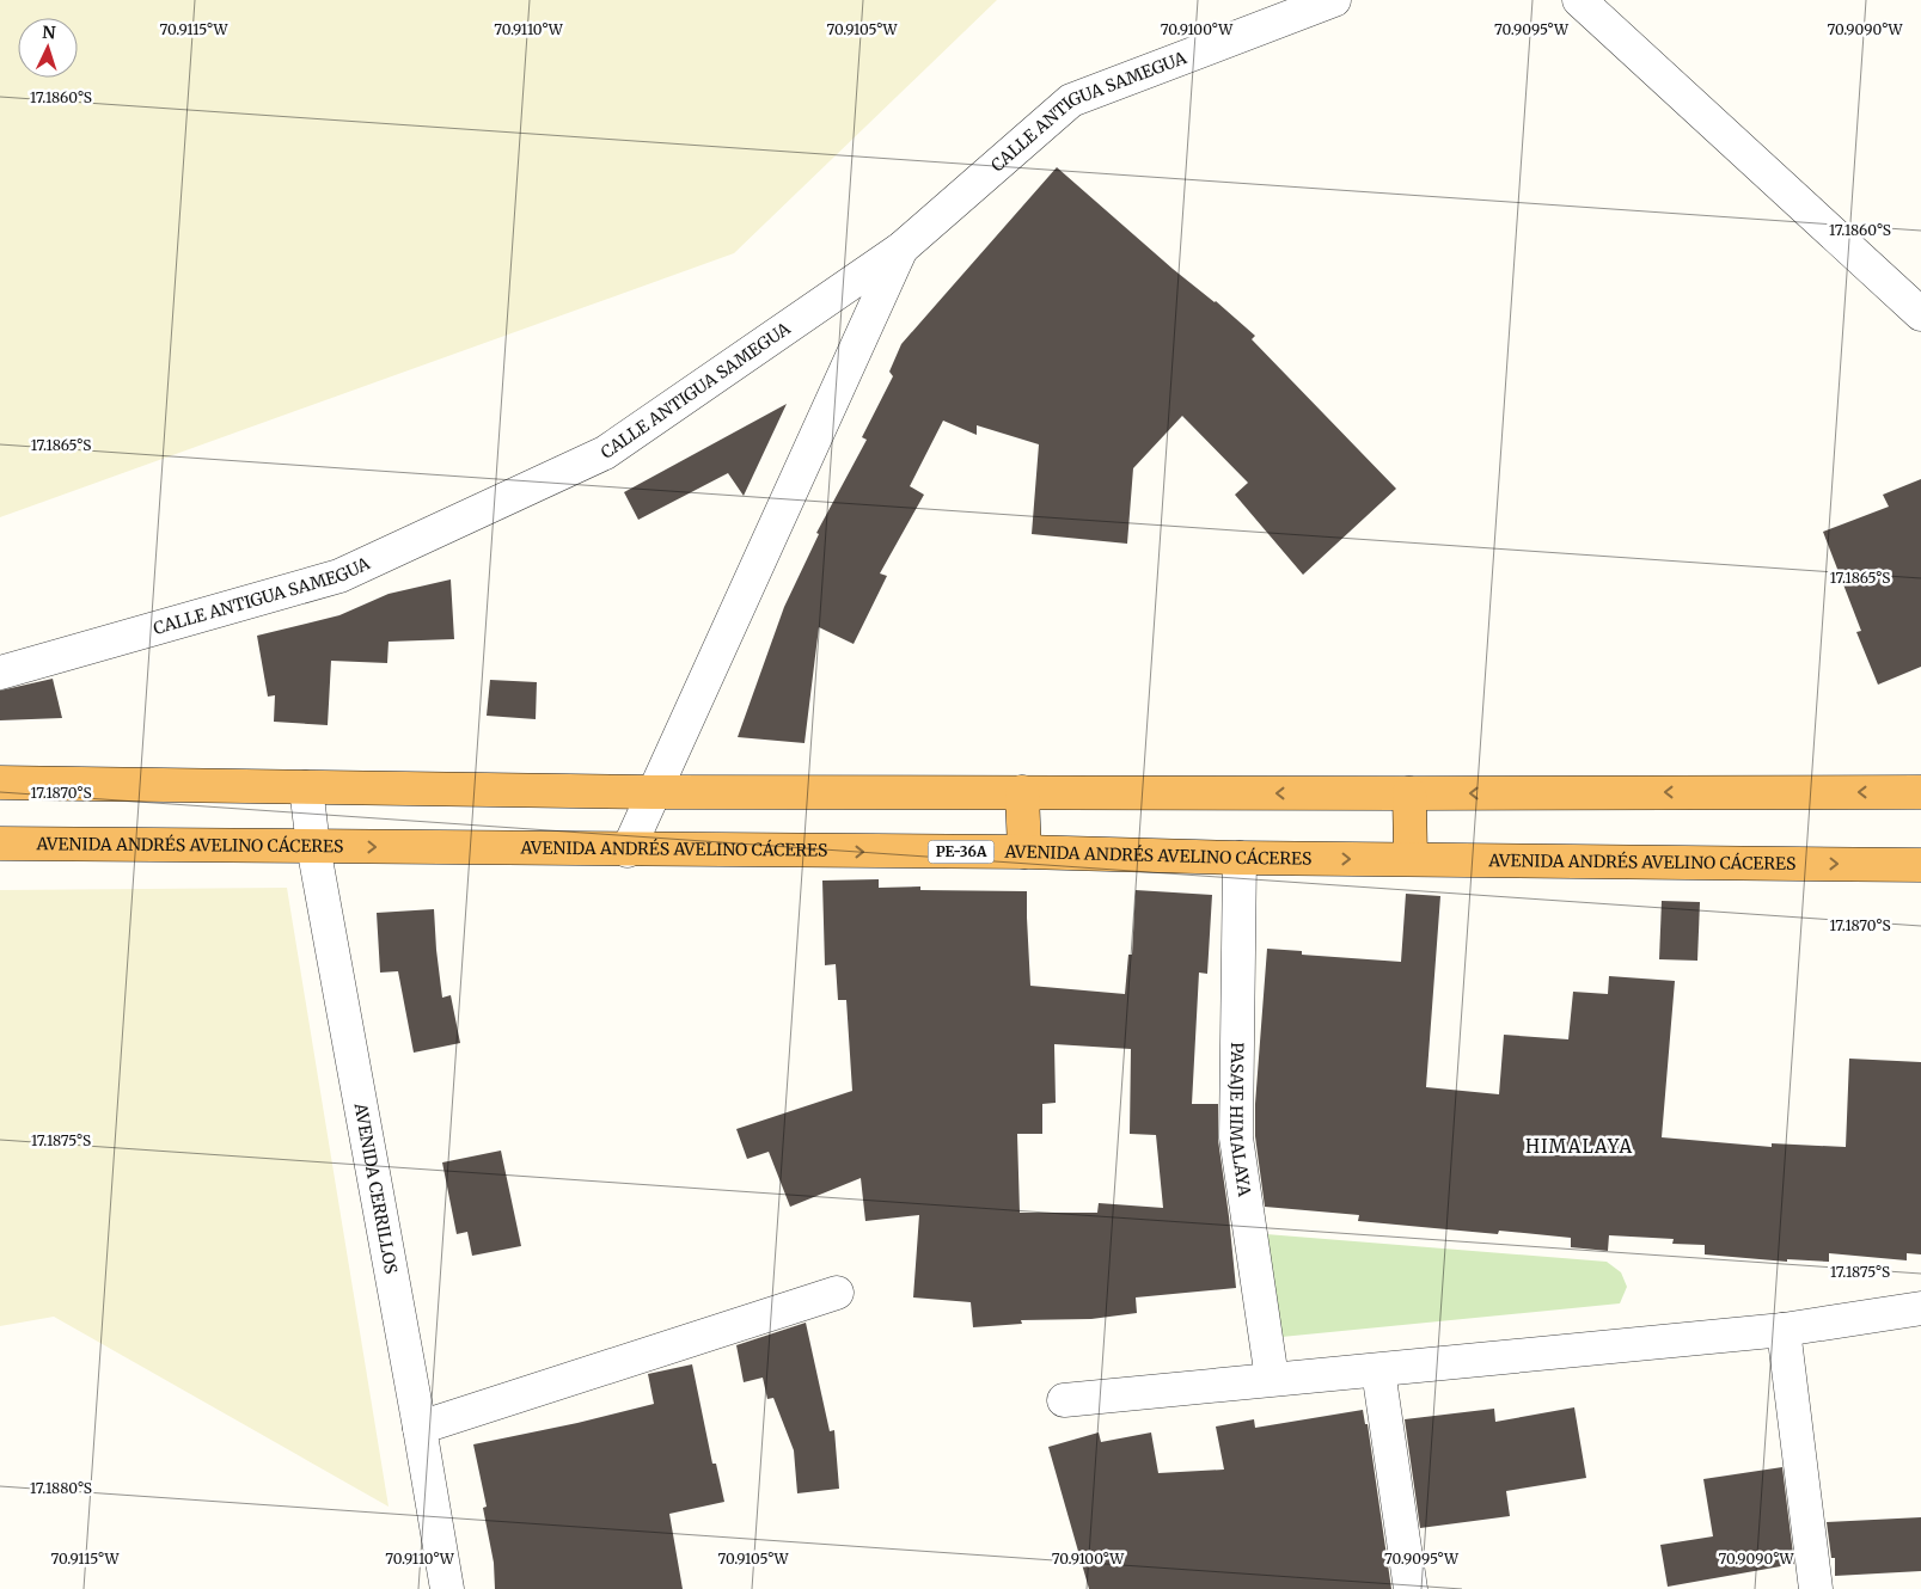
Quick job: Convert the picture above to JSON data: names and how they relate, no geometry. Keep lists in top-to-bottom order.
{
  "streets": {
    "highway": ["AVENIDA ANDRÉS AVELINO CÁCERES", "PE-36A"],
    "street": ["CALLE ANTIGUA SAMEGUA", "PASAJE HIMALAYA", "AVENIDA CERRILLOS"]
  },
  "crossings": [
    ["AVENIDA ANDRÉS AVELINO CÁCERES", "PASAJE HIMALAYA"],
    ["AVENIDA ANDRÉS AVELINO CÁCERES", "AVENIDA CERRILLOS"]
  ],
  "districts": ["HIMALAYA"],
  "north": "top",
  "coordinates": [
    "70.9115°W",
    "70.9110°W",
    "70.9105°W",
    "70.9100°W",
    "70.9095°W",
    "70.9090°W",
    "17.1860°S",
    "17.1865°S",
    "17.1870°S",
    "17.1875°S",
    "17.1880°S"
  ]
}
